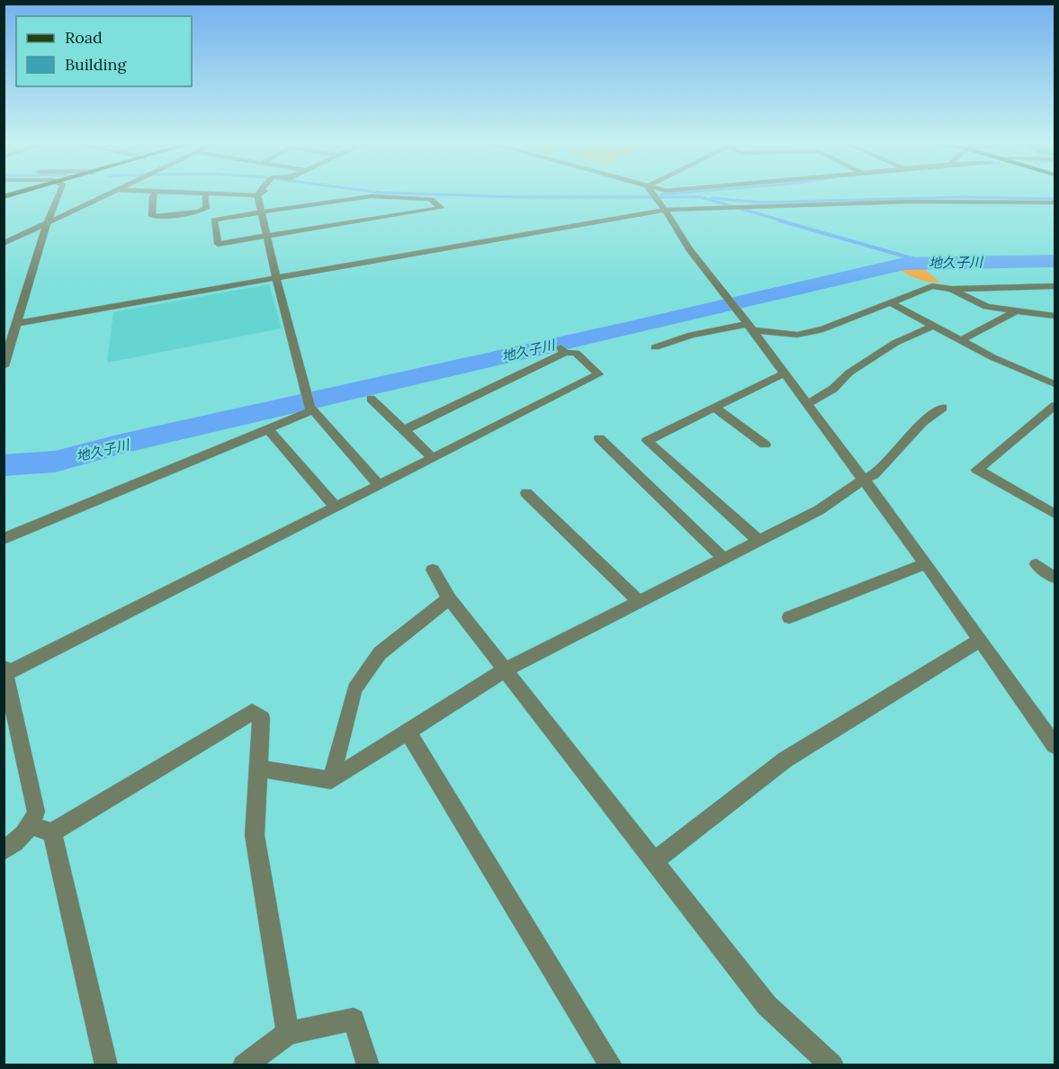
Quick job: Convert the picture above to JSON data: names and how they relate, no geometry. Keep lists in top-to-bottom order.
{
  "water": ["地久子川"],
  "legend": ["Road", "Building"]
}
